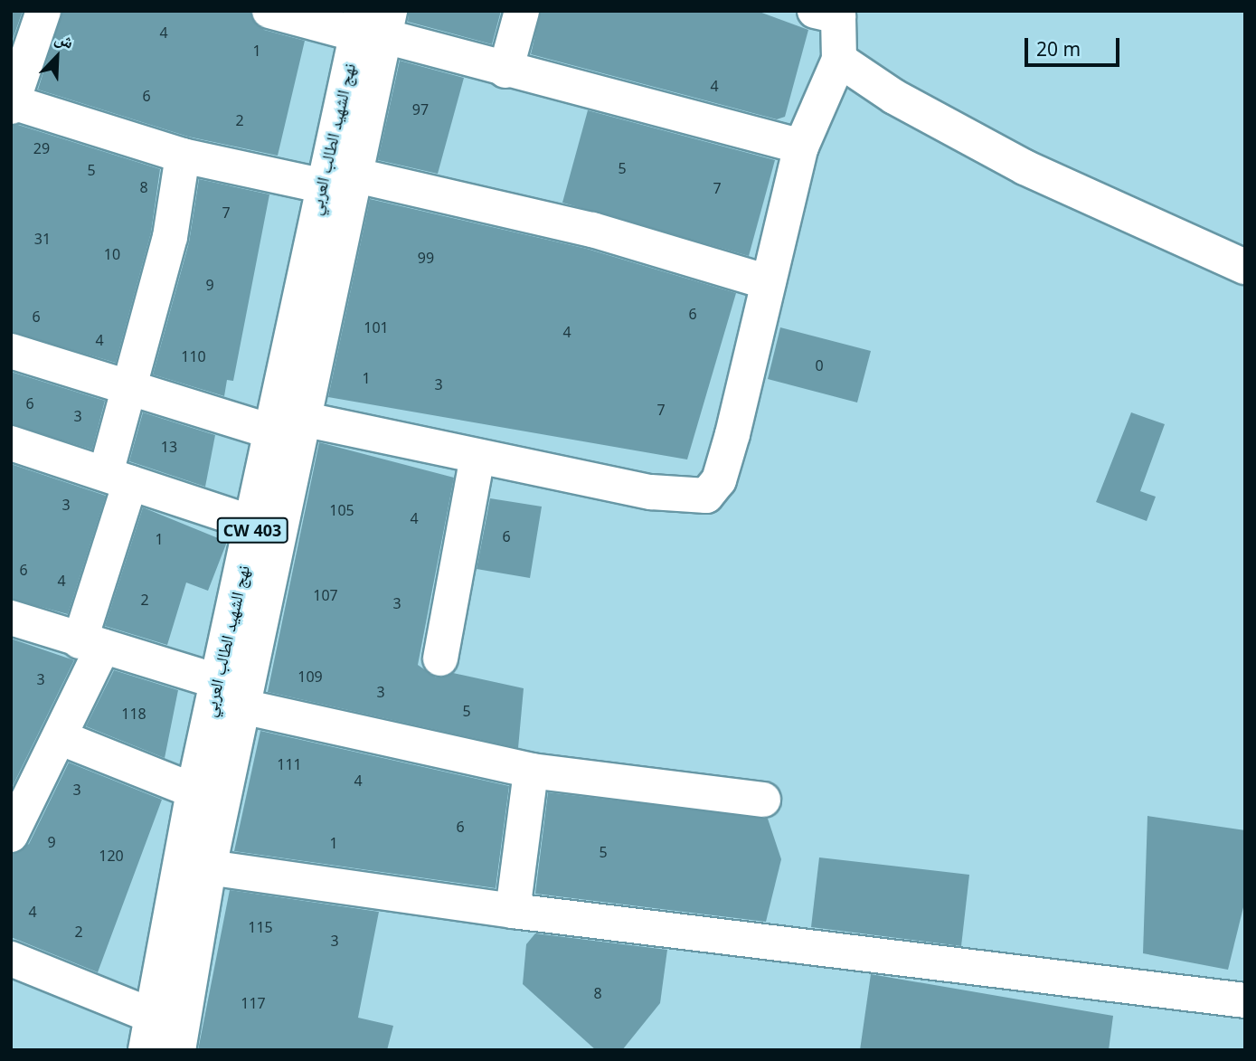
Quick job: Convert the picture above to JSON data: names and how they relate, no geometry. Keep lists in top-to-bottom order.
{
  "streets": {
    "street": ["نهج الشهيد الطالب العربي", "CW 403"]
  },
  "house_numbers": [
    "4",
    "1",
    "4",
    "6",
    "97",
    "2",
    "29",
    "5",
    "5",
    "8",
    "7",
    "7",
    "31",
    "10",
    "99",
    "9",
    "6",
    "6",
    "101",
    "4",
    "4",
    "110",
    "0",
    "1",
    "3",
    "6",
    "7",
    "3",
    "13",
    "3",
    "105",
    "4",
    "6",
    "1",
    "6",
    "4",
    "107",
    "2",
    "3",
    "109",
    "3",
    "3",
    "5",
    "118",
    "111",
    "4",
    "3",
    "6",
    "9",
    "1",
    "5",
    "120",
    "4",
    "115",
    "2",
    "3",
    "8",
    "117"
  ],
  "scale_bar": "20 m",
  "north": "top right"
}
